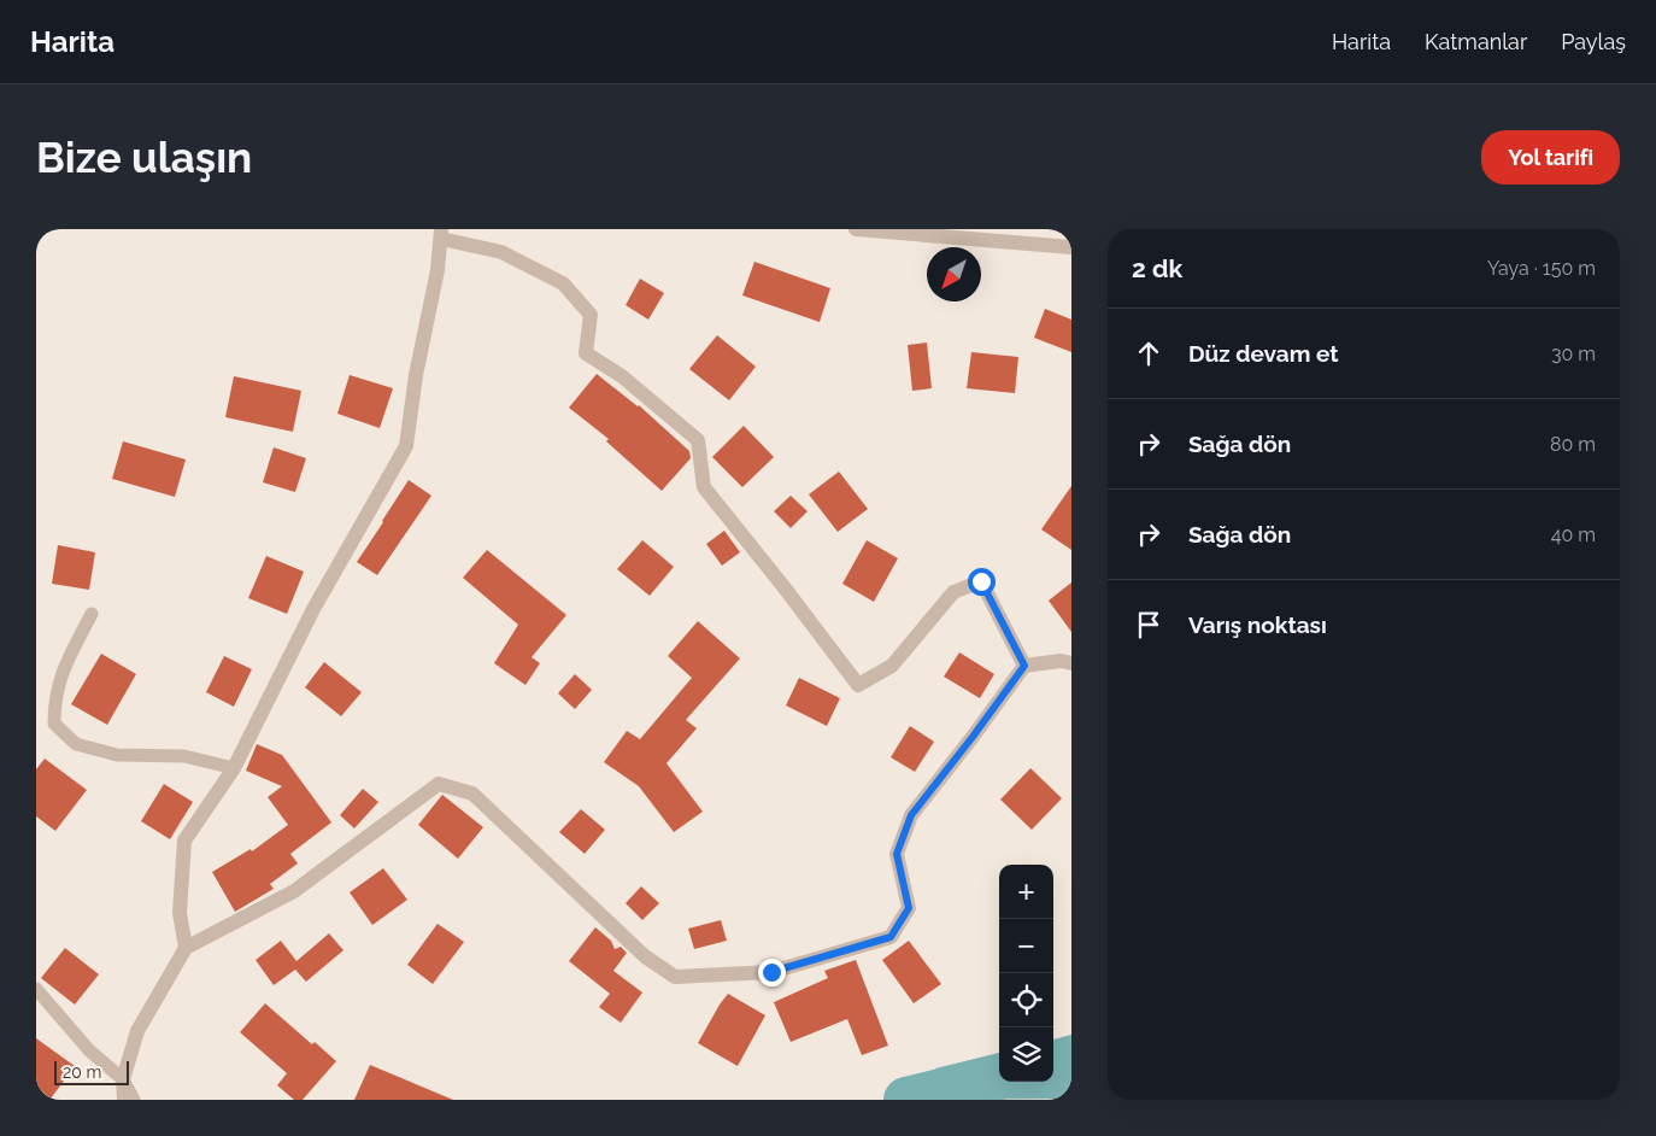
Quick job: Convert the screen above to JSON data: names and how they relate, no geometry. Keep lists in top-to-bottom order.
{
  "scale_bar": "20 m",
  "north": "bottom left",
  "page": {
    "header": "Harita",
    "nav": ["Harita", "Katmanlar", "Paylaş"],
    "buttons": "Yol tarifi",
    "title": "Bize ulaşın",
    "heading": ["2 dk", "Yaya · 150 m"],
    "list": [
      ["Düz devam et", "30 m"],
      ["Sağa dön", "80 m"],
      ["Sağa dön", "40 m"],
      "Varış noktası"
    ],
    "map_buttons": ["+", "−"],
    "scale": "20 m"
  }
}
